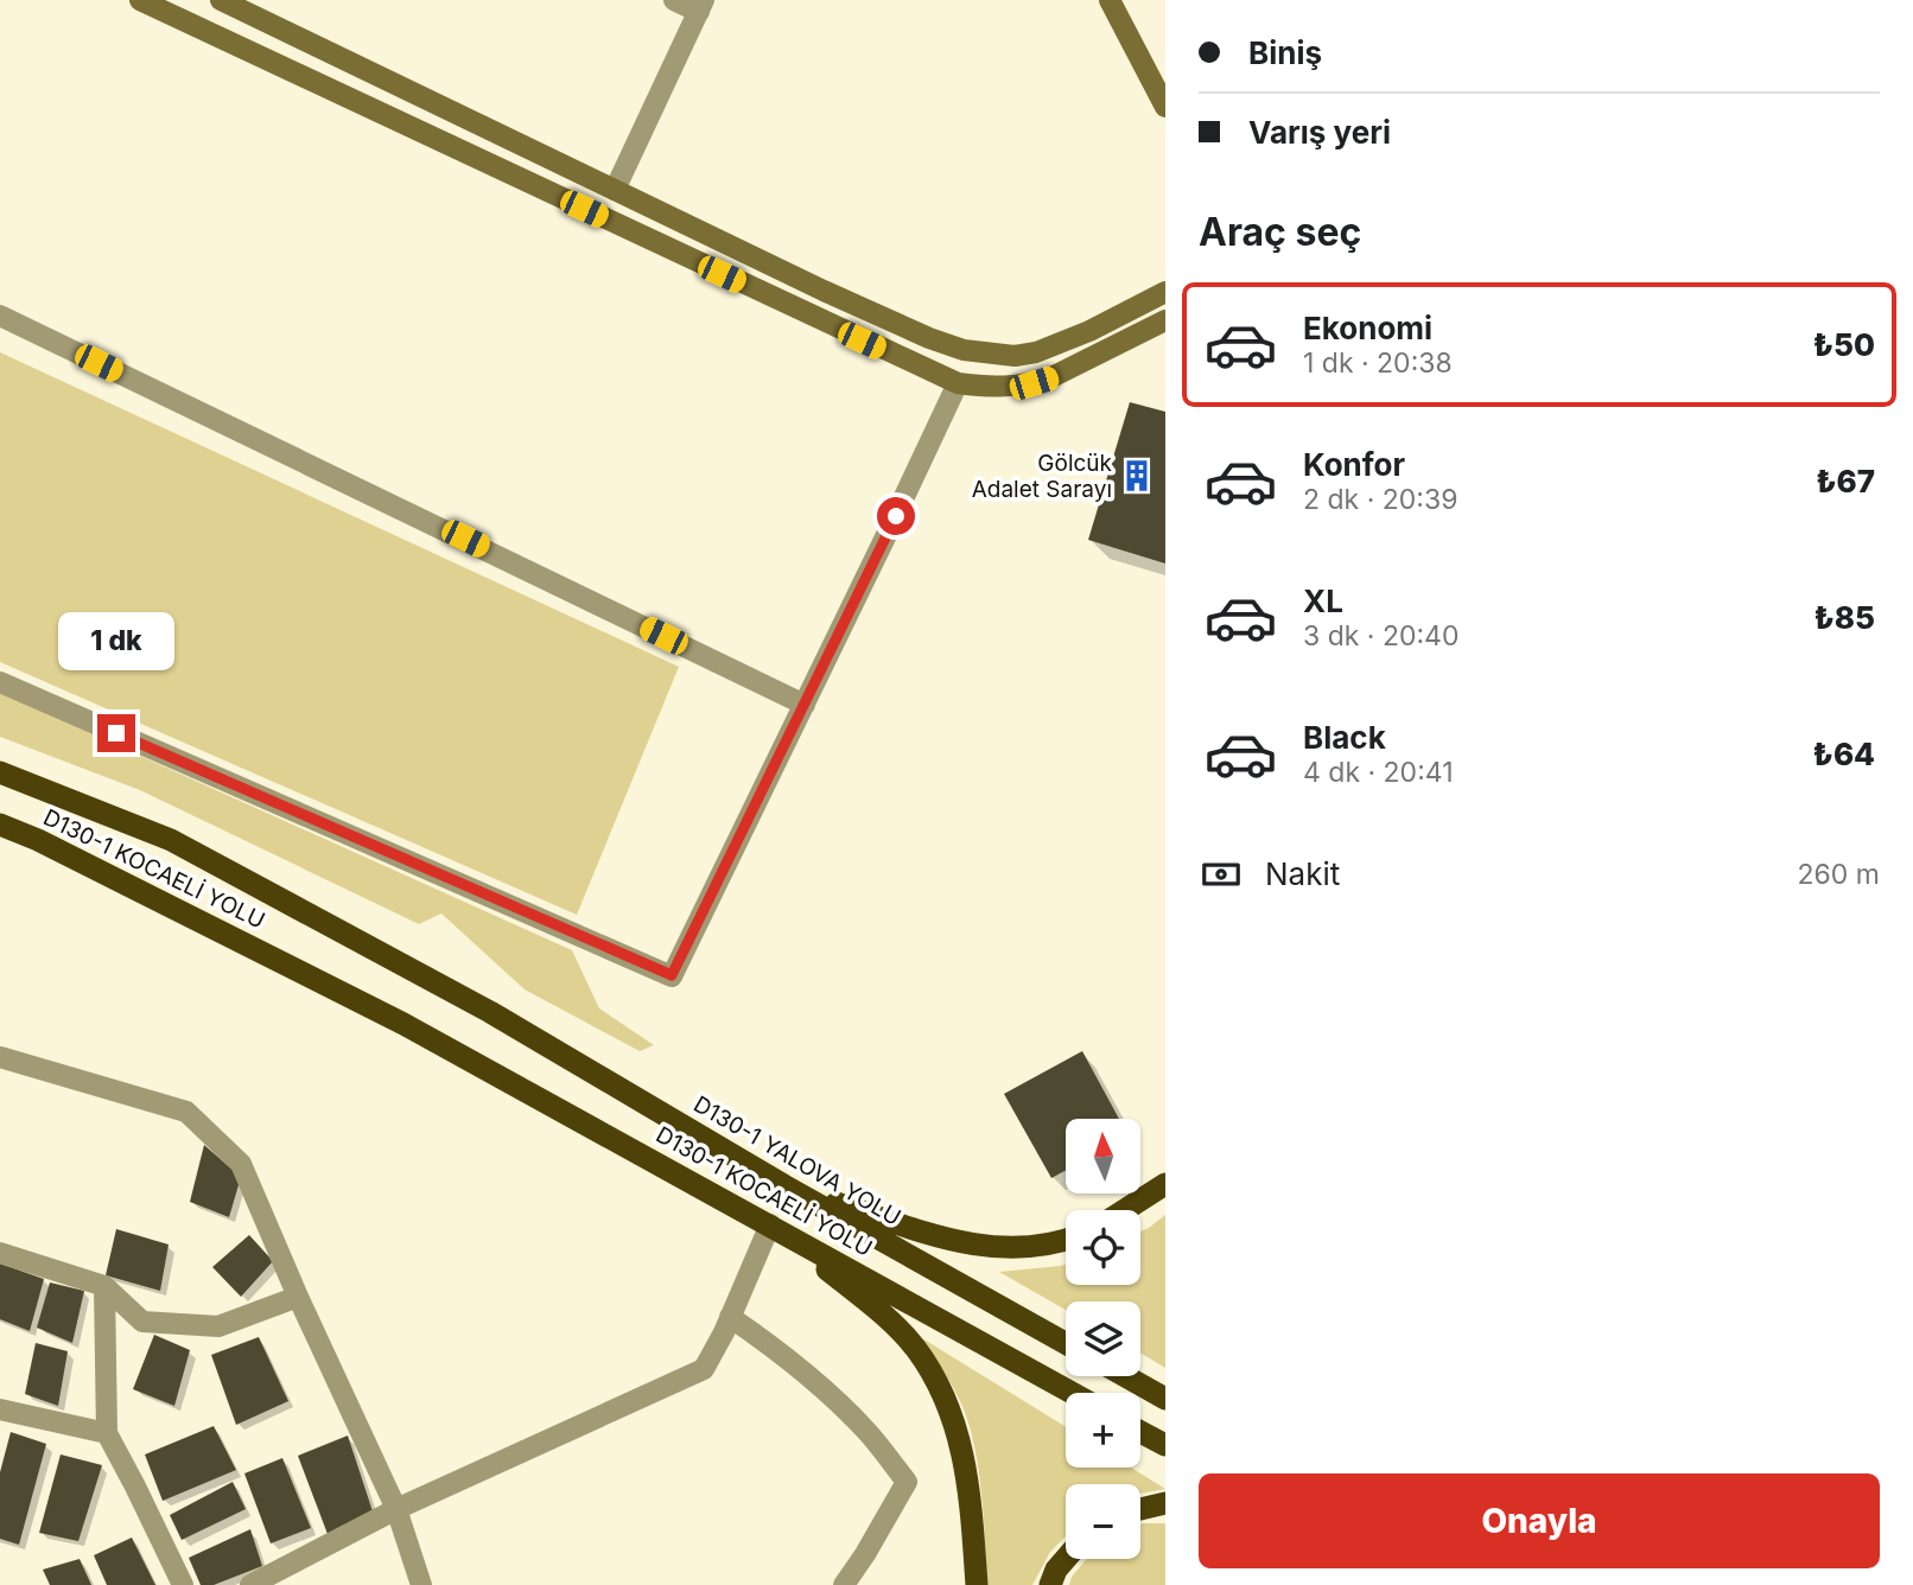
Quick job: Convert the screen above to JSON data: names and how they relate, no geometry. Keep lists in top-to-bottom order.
{
  "streets": {
    "highway": ["D130-1 KOCAELİ YOLU", "D130-1 YALOVA YOLU"]
  },
  "places": {
    "building": ["Gölcük Adalet Sarayı"]
  },
  "north": "top",
  "page": {
    "banner": ["Biniş", "Varış yeri"],
    "heading": "Araç seç",
    "list": [
      {
        "name": "Ekonomi",
        "note": "1 dk · 20:38",
        "value": "₺50"
      },
      {
        "name": "Konfor",
        "note": "2 dk · 20:39",
        "value": "₺67"
      },
      {
        "name": "XL",
        "note": "3 dk · 20:40",
        "value": "₺85"
      },
      {
        "name": "Black",
        "note": "4 dk · 20:41",
        "value": "₺64"
      }
    ],
    "bubble": "1 dk",
    "pay": ["Nakit", "260 m"],
    "map_buttons": ["+", "−"],
    "buttons": "Onayla"
  }
}
